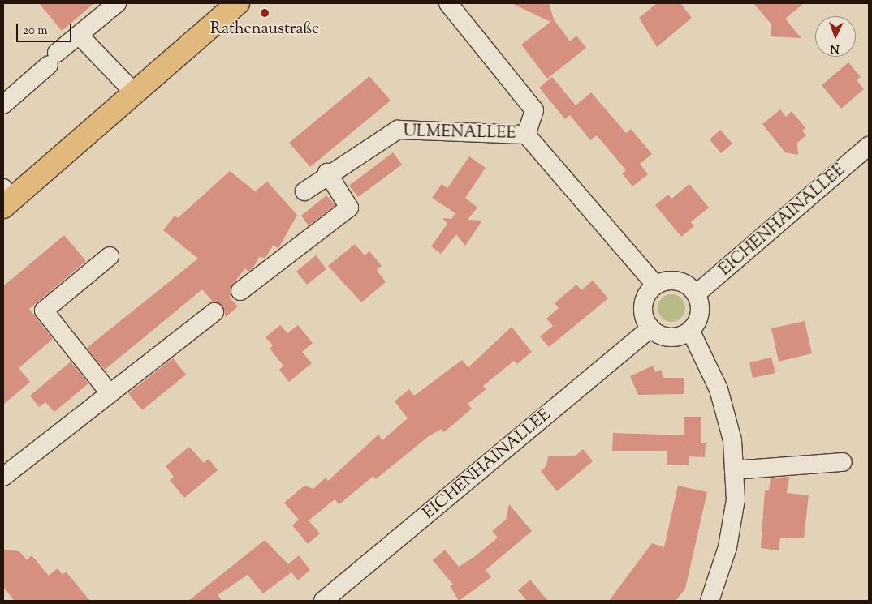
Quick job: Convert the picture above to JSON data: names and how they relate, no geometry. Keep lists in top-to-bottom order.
{
  "streets": {
    "street": ["ULMENALLEE", "EICHENHAINALLEE"]
  },
  "crossings": [
    ["ULMENALLEE", "EICHENHAINALLEE"]
  ],
  "places": ["Rathenaustraße"],
  "scale_bar": "20 m",
  "north": "bottom"
}
